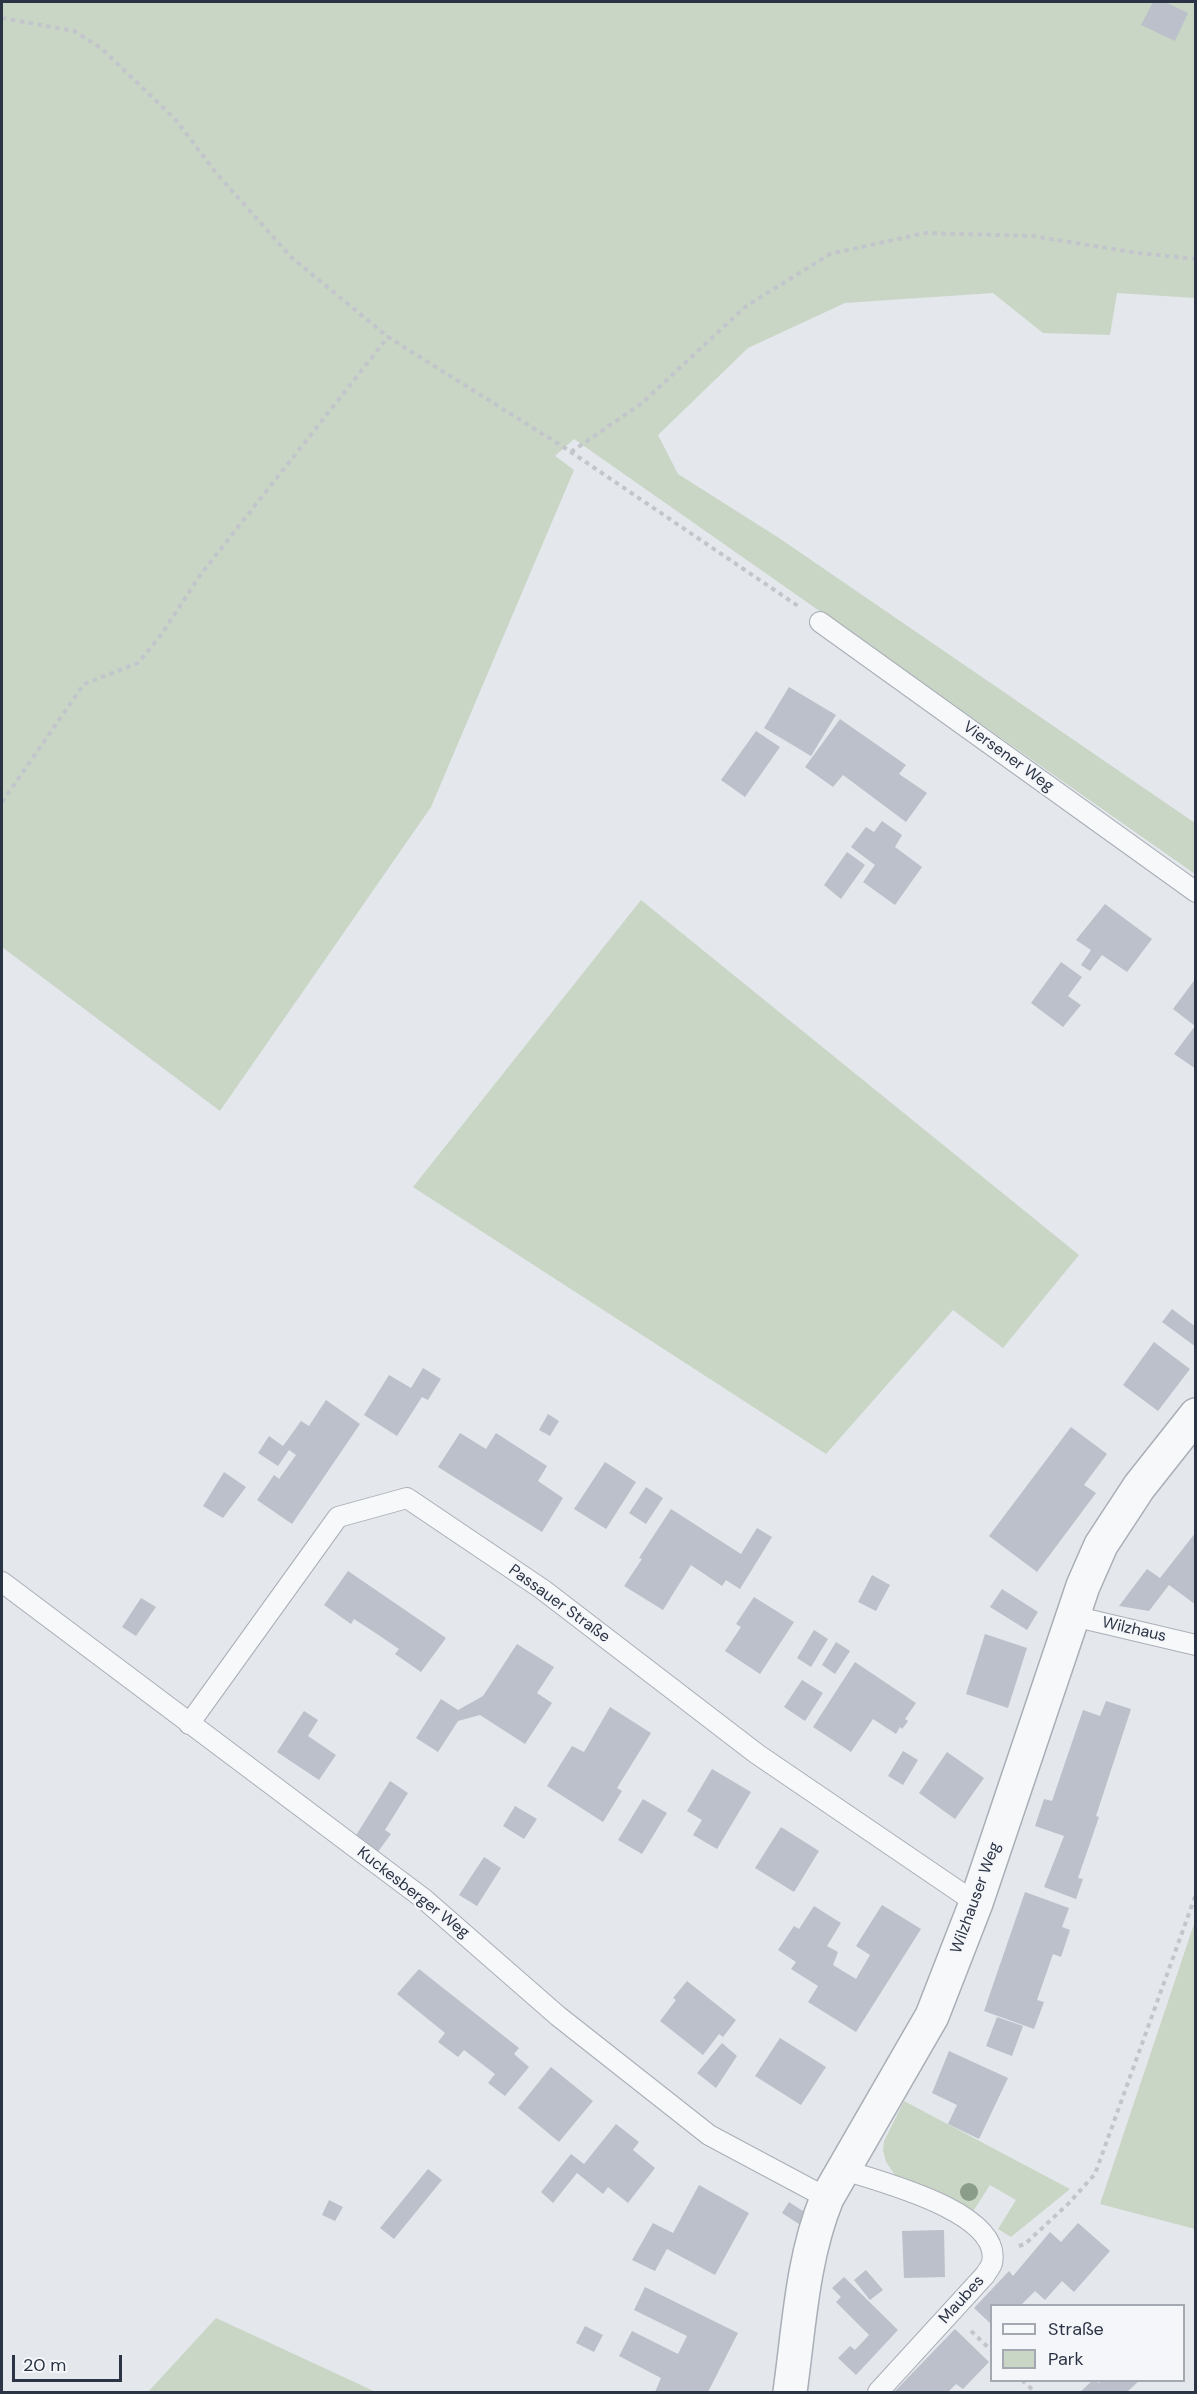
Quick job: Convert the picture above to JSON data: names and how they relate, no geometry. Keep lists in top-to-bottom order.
{
  "streets": {
    "street": ["Wilzhauser Weg"],
    "lane": [
      "Viersener Weg",
      "Passauer Straße",
      "Wilzhaus",
      "Kuckesberger Weg",
      "Maubes"
    ]
  },
  "crossings": [
    ["Passauer Straße", "Kuckesberger Weg"],
    ["Passauer Straße", "Wilzhauser Weg"],
    ["Wilzhaus", "Wilzhauser Weg"],
    ["Kuckesberger Weg", "Wilzhauser Weg"]
  ],
  "legend": ["Straße", "Park"],
  "scale_bar": "20 m"
}
